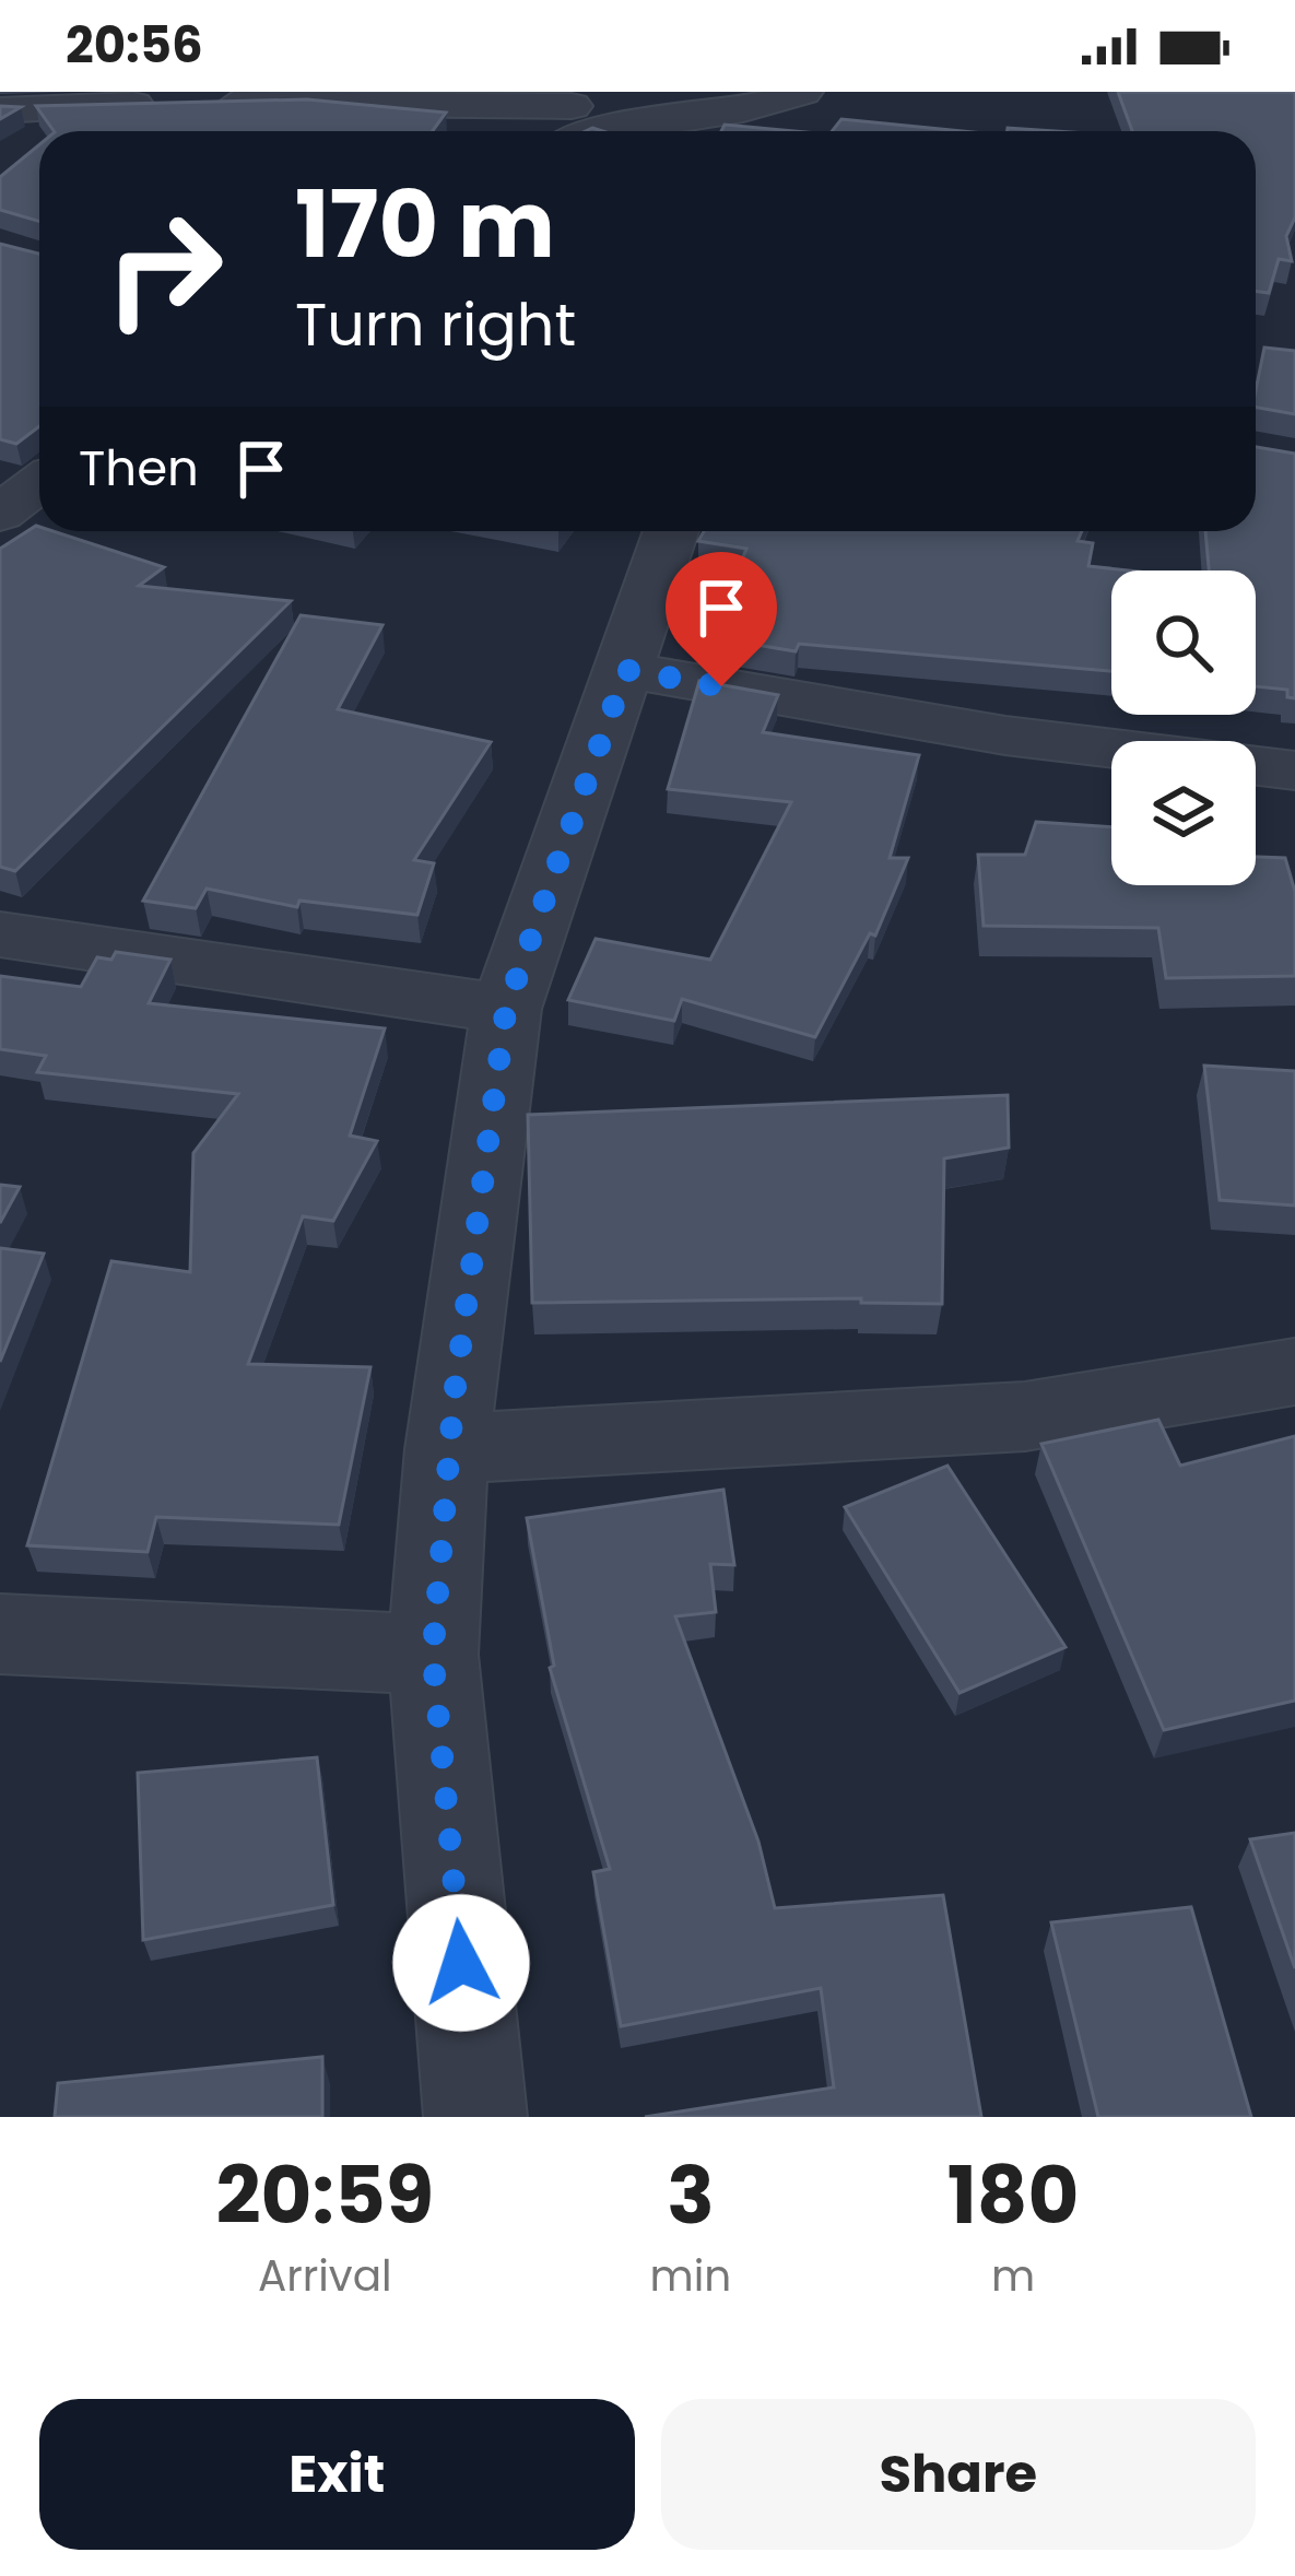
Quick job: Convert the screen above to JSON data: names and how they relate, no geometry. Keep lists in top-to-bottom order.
{
  "page": {
    "status": "20:56",
    "turn": ["170 m", "Turn right"],
    "then": "Then",
    "eta": [
      "20:59",
      "Arrival",
      "3",
      "min",
      "180",
      "m"
    ],
    "buttons": ["Exit", "Share"]
  }
}
